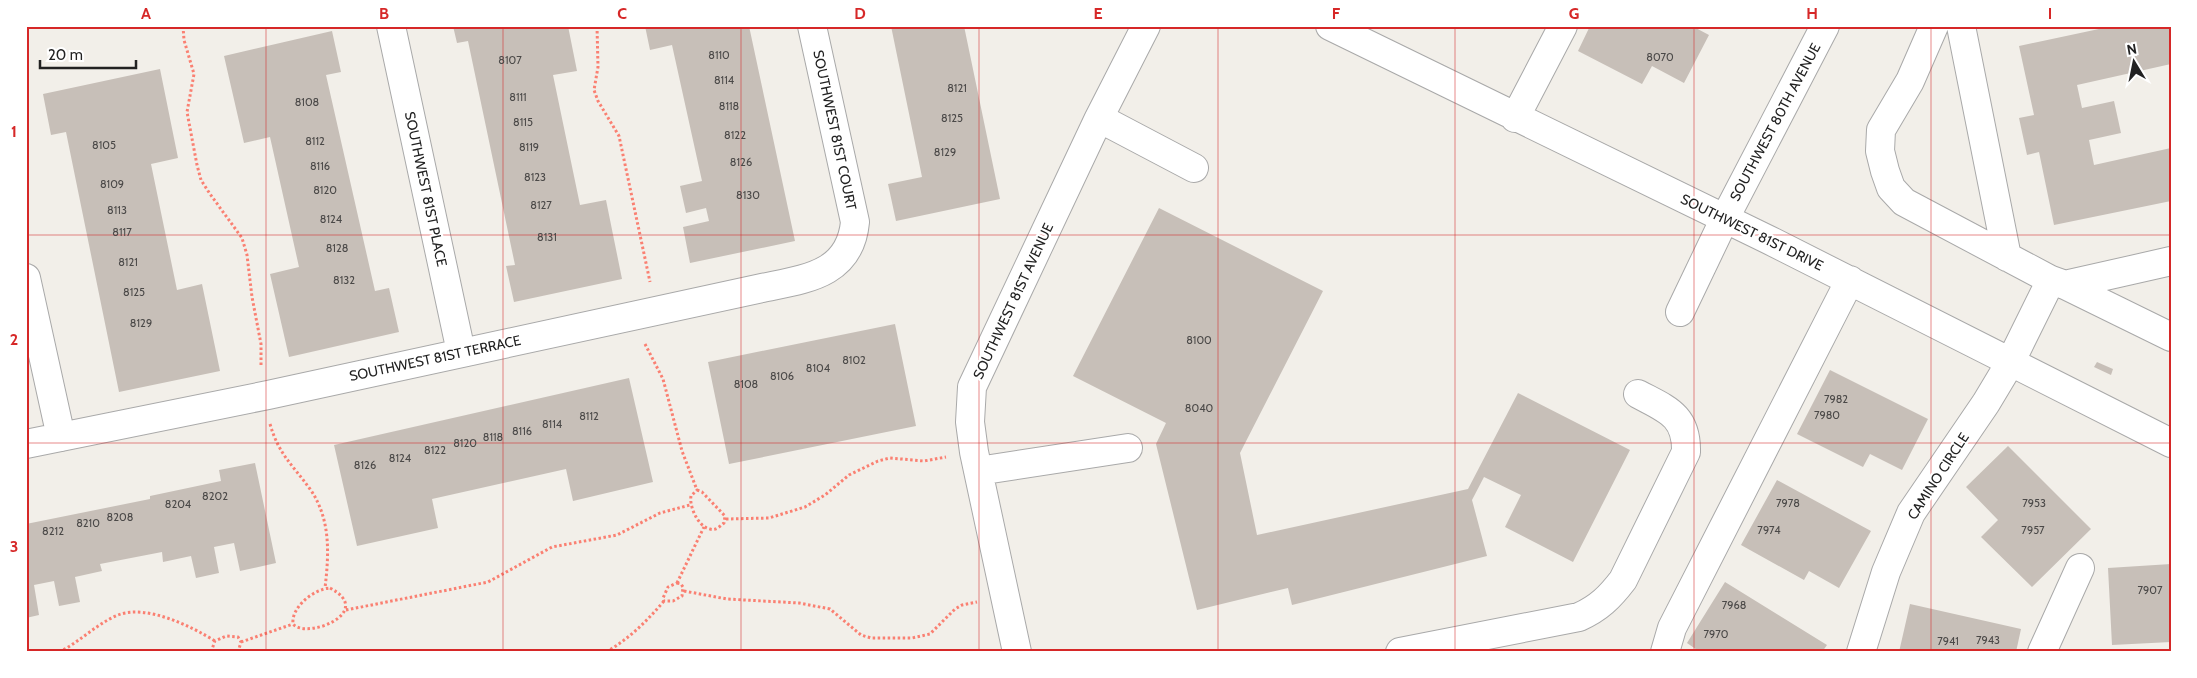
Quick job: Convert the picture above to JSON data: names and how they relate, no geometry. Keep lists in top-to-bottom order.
{
  "streets": {
    "street": [
      "SOUTHWEST 80TH AVENUE",
      "SOUTHWEST 81ST COURT",
      "SOUTHWEST 81ST PLACE",
      "SOUTHWEST 81ST DRIVE",
      "SOUTHWEST 81ST AVENUE",
      "SOUTHWEST 81ST TERRACE",
      "CAMINO CIRCLE"
    ]
  },
  "crossings": [
    ["SOUTHWEST 80TH AVENUE", "SOUTHWEST 81ST DRIVE"],
    ["SOUTHWEST 81ST COURT", "SOUTHWEST 81ST TERRACE"],
    ["SOUTHWEST 81ST PLACE", "SOUTHWEST 81ST TERRACE"],
    ["SOUTHWEST 81ST DRIVE", "CAMINO CIRCLE"]
  ],
  "house_numbers": [
    "8110",
    "8070",
    "8107",
    "8114",
    "8121",
    "8111",
    "8108",
    "8118",
    "8125",
    "8115",
    "8122",
    "8112",
    "8105",
    "8119",
    "8129",
    "8126",
    "8116",
    "8123",
    "8109",
    "8120",
    "8130",
    "8127",
    "8113",
    "8124",
    "8117",
    "8131",
    "8128",
    "8121",
    "8132",
    "8125",
    "8129",
    "8100",
    "8102",
    "8104",
    "8106",
    "8108",
    "7982",
    "8040",
    "7980",
    "8112",
    "8114",
    "8116",
    "8118",
    "8120",
    "8122",
    "8124",
    "8126",
    "8202",
    "7978",
    "7953",
    "8204",
    "8208",
    "8210",
    "7974",
    "7957",
    "8212",
    "7907",
    "7968",
    "7970",
    "7943",
    "7941"
  ],
  "scale_bar": "20 m",
  "north": "top",
  "grid": {
    "columns": [
      "A",
      "B",
      "C",
      "D",
      "E",
      "F",
      "G",
      "H",
      "I"
    ],
    "rows": ["1", "2", "3"]
  }
}
